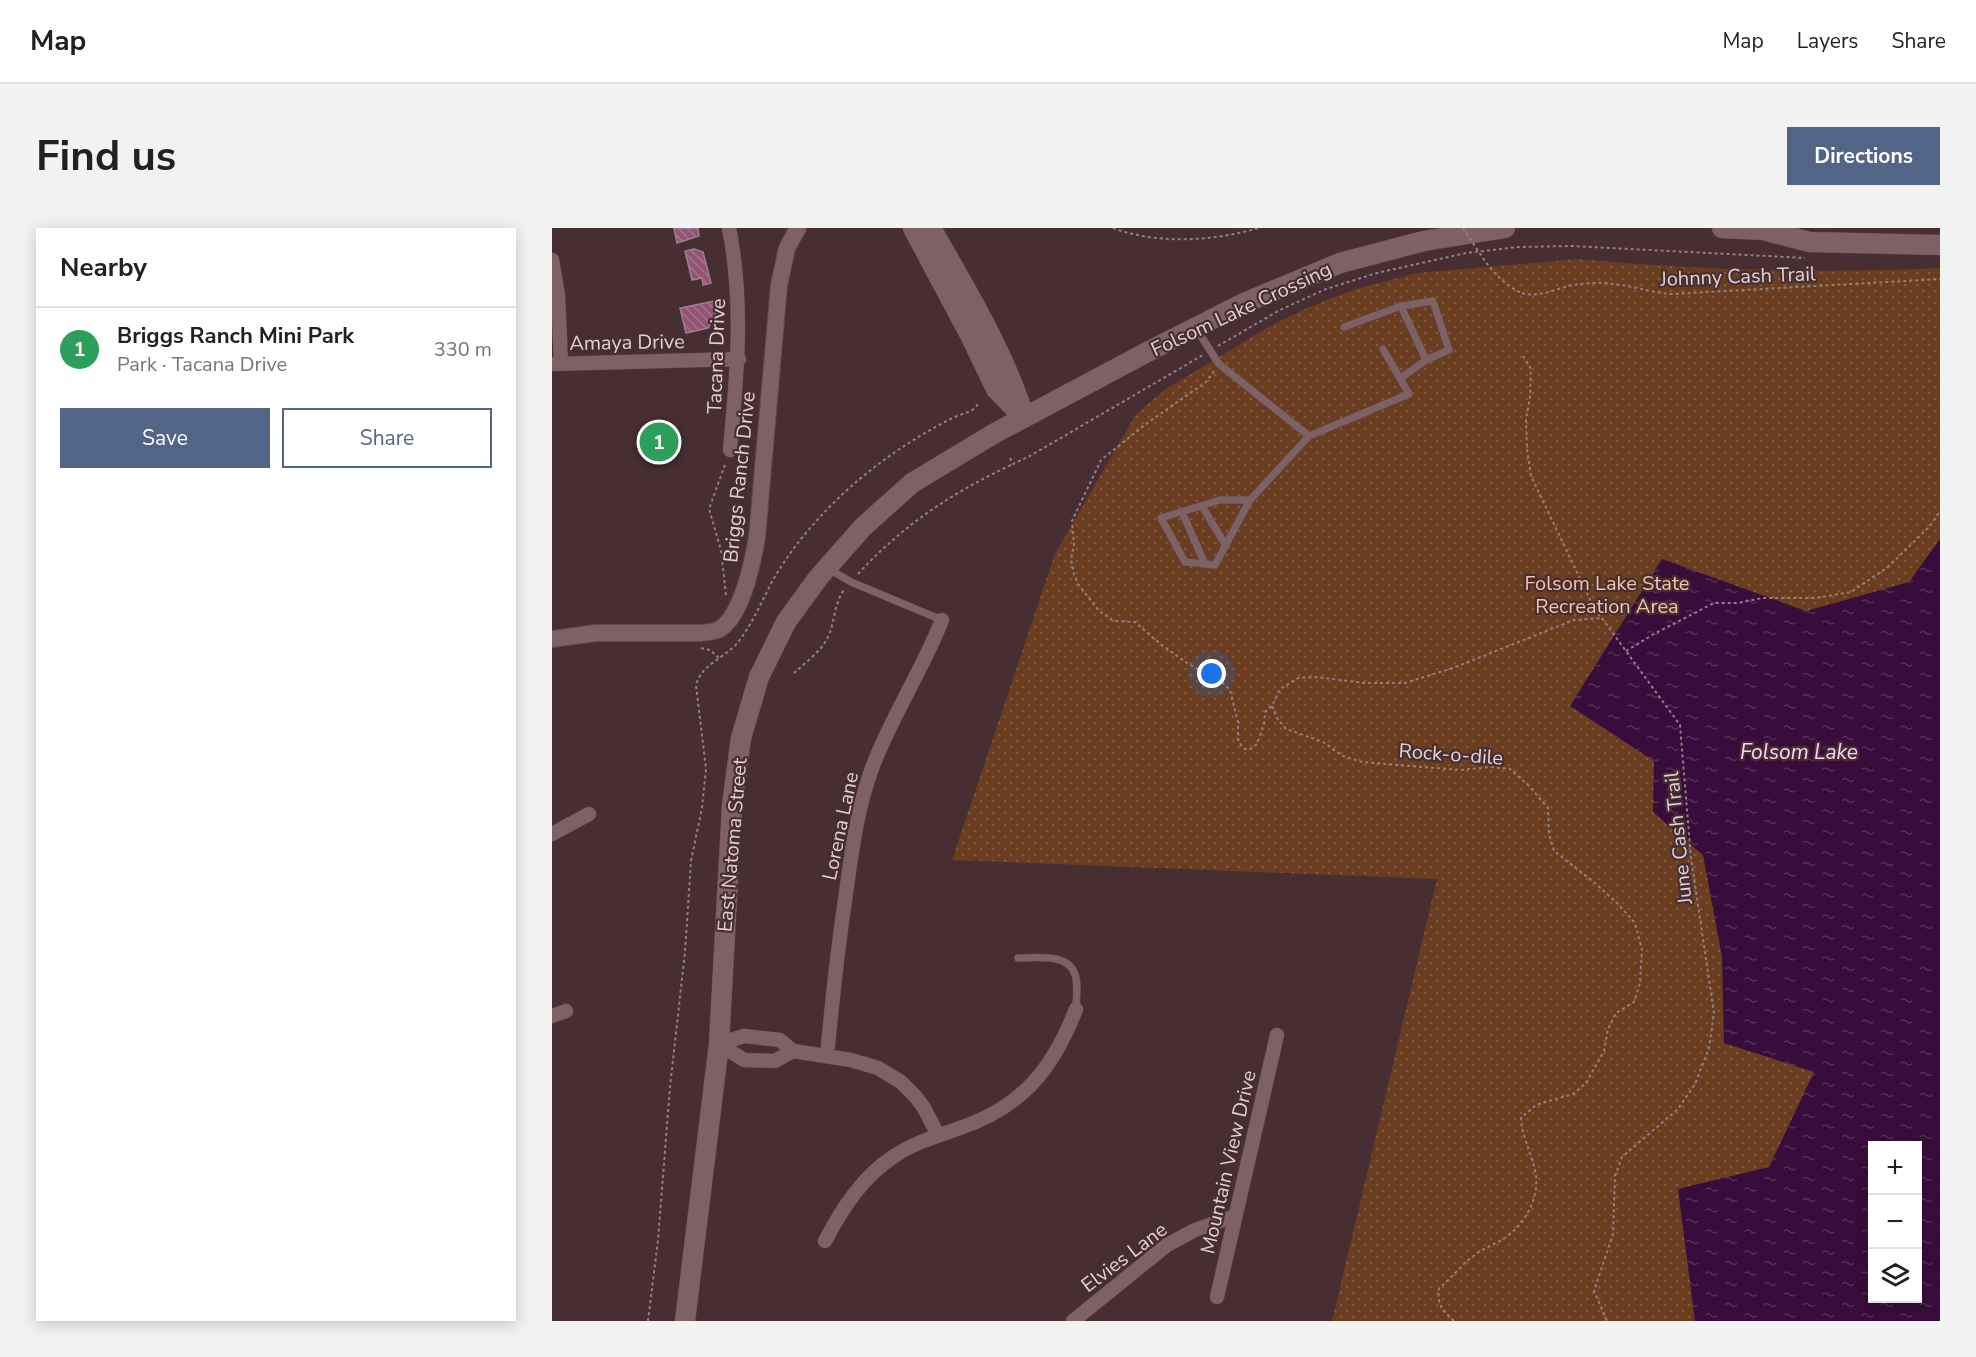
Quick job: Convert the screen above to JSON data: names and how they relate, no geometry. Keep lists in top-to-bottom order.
{
  "streets": {
    "main road": ["Folsom Lake Crossing", "East Natoma Street"],
    "street": [
      "Amaya Drive",
      "Tacana Drive",
      "Briggs Ranch Drive",
      "Lorena Lane",
      "Mountain View Drive",
      "Elvies Lane"
    ],
    "path": ["Johnny Cash Trail", "Rock-o-dile", "June Cash Trail"]
  },
  "crossings": [
    ["Folsom Lake Crossing", "East Natoma Street"],
    ["Amaya Drive", "Tacana Drive"],
    ["Mountain View Drive", "Elvies Lane"]
  ],
  "water": ["Folsom Lake"],
  "parks": ["Folsom Lake State Recreation Area"],
  "page": {
    "header": "Map",
    "nav": ["Map", "Layers", "Share"],
    "buttons": [
      "Directions",
      ["Save", "Share"]
    ],
    "title": "Find us",
    "heading": "Nearby",
    "list": [
      {
        "mark": "1",
        "name": "Briggs Ranch Mini Park",
        "note": "Park · Tacana Drive",
        "value": "330 m"
      }
    ],
    "pins": "1",
    "map_buttons": ["+", "−"]
  }
}
